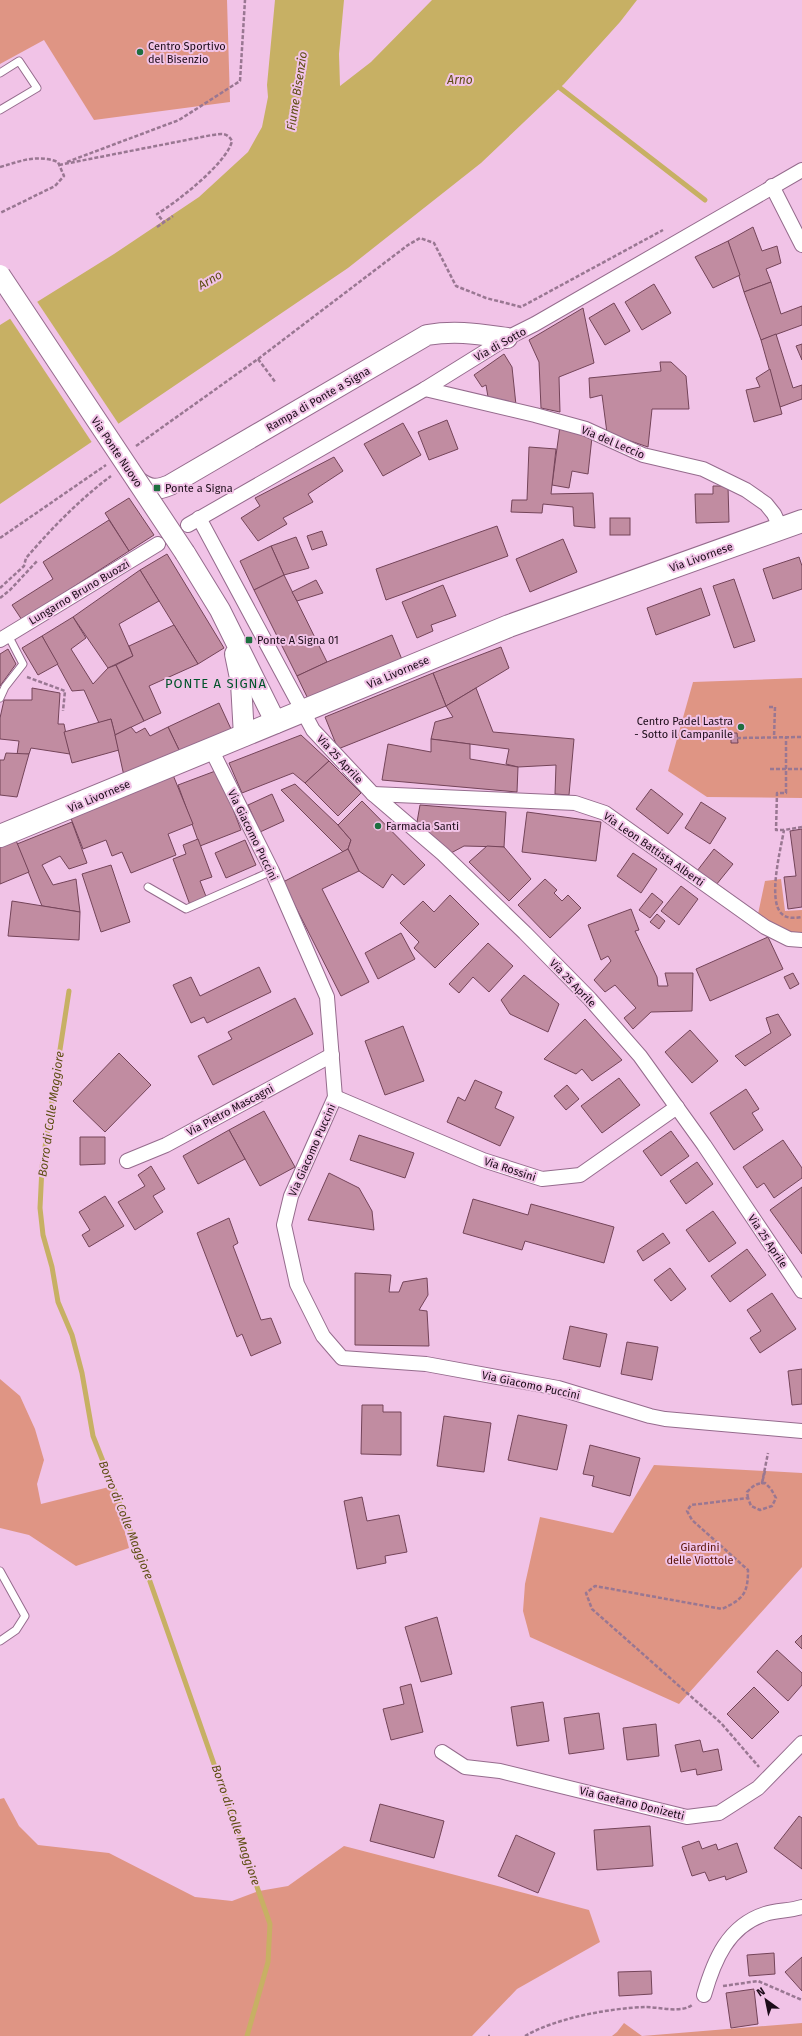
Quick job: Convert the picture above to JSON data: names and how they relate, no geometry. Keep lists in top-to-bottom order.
{
  "streets": {
    "main road": ["Rampa di Ponte a Signa", "Via Ponte Nuovo", "Via Livornese"],
    "street": [
      "Via di Sotto",
      "Via del Leccio",
      "Lungarno Bruno Buozzi",
      "Via 25 Aprile",
      "Via Giacomo Puccini",
      "Via Leon Battista Alberti",
      "Via Pietro Mascagni",
      "Via Rossini",
      "Via Gaetano Donizetti"
    ]
  },
  "crossings": [
    ["Via di Sotto", "Rampa di Ponte a Signa"],
    ["Via di Sotto", "Via del Leccio"],
    ["Via di Sotto", "Via 25 Aprile"],
    ["Rampa di Ponte a Signa", "Via Ponte Nuovo"],
    ["Via del Leccio", "Via Livornese"],
    ["Via Ponte Nuovo", "Via Livornese"],
    ["Via Livornese", "Via 25 Aprile"],
    ["Via Livornese", "Via Giacomo Puccini"],
    ["Via 25 Aprile", "Via Leon Battista Alberti"],
    ["Via 25 Aprile", "Via Rossini"],
    ["Via Giacomo Puccini", "Via Pietro Mascagni"],
    ["Via Giacomo Puccini", "Via Rossini"]
  ],
  "districts": ["PONTE A SIGNA"],
  "water": ["Arno", "Fiume Bisenzio", "Borro di Colle Maggiore"],
  "parks": ["Giardini delle Viottole"],
  "places": {
    "other": ["Centro Sportivo del Bisenzio", "Centro Padel Lastra - Sotto il Campanile", "Farmacia Santi"],
    "transit": ["Ponte a Signa", "Ponte A Signa 01"]
  },
  "north": "top left"
}
